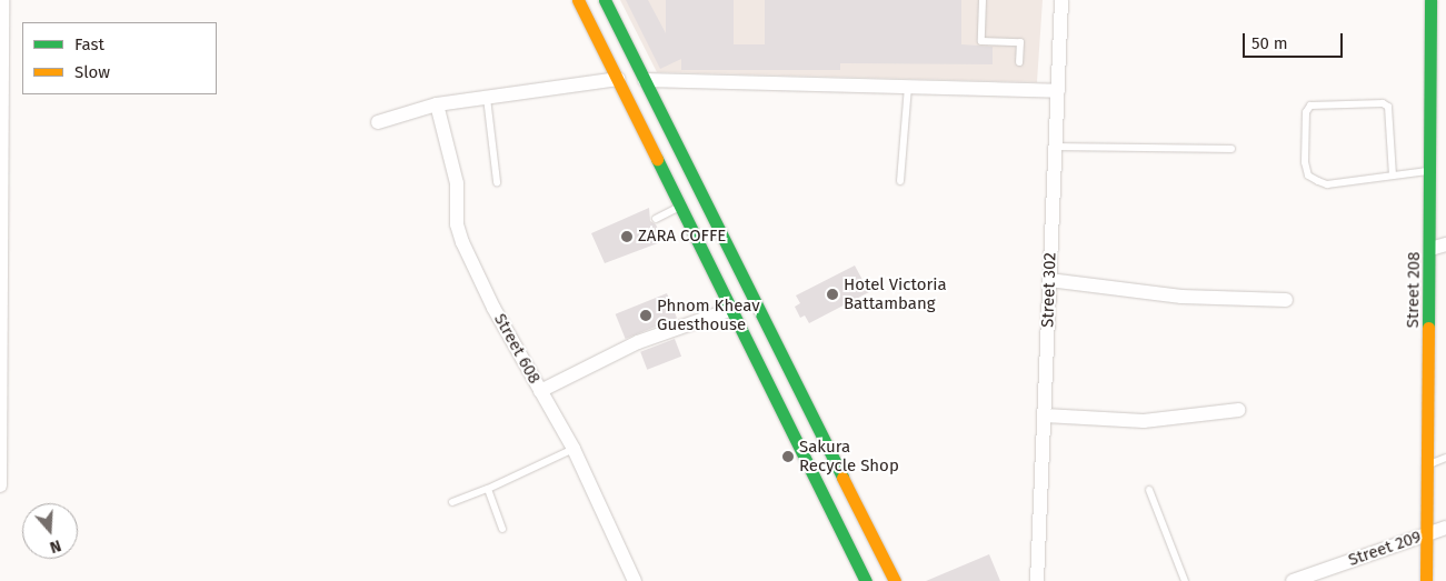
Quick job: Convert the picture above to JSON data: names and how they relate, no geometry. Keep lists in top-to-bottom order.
{
  "streets": {
    "main road": ["Street 208"],
    "street": ["Street 302", "Street 608", "Street 209"]
  },
  "crossings": [
    ["Street 208", "Street 209"]
  ],
  "places": [
    "ZARA COFFE",
    "Hotel Victoria Battambang",
    "Phnom Kheav Guesthouse",
    "Sakura Recycle Shop"
  ],
  "legend": ["Fast", "Slow"],
  "scale_bar": "50 m",
  "north": "bottom"
}
